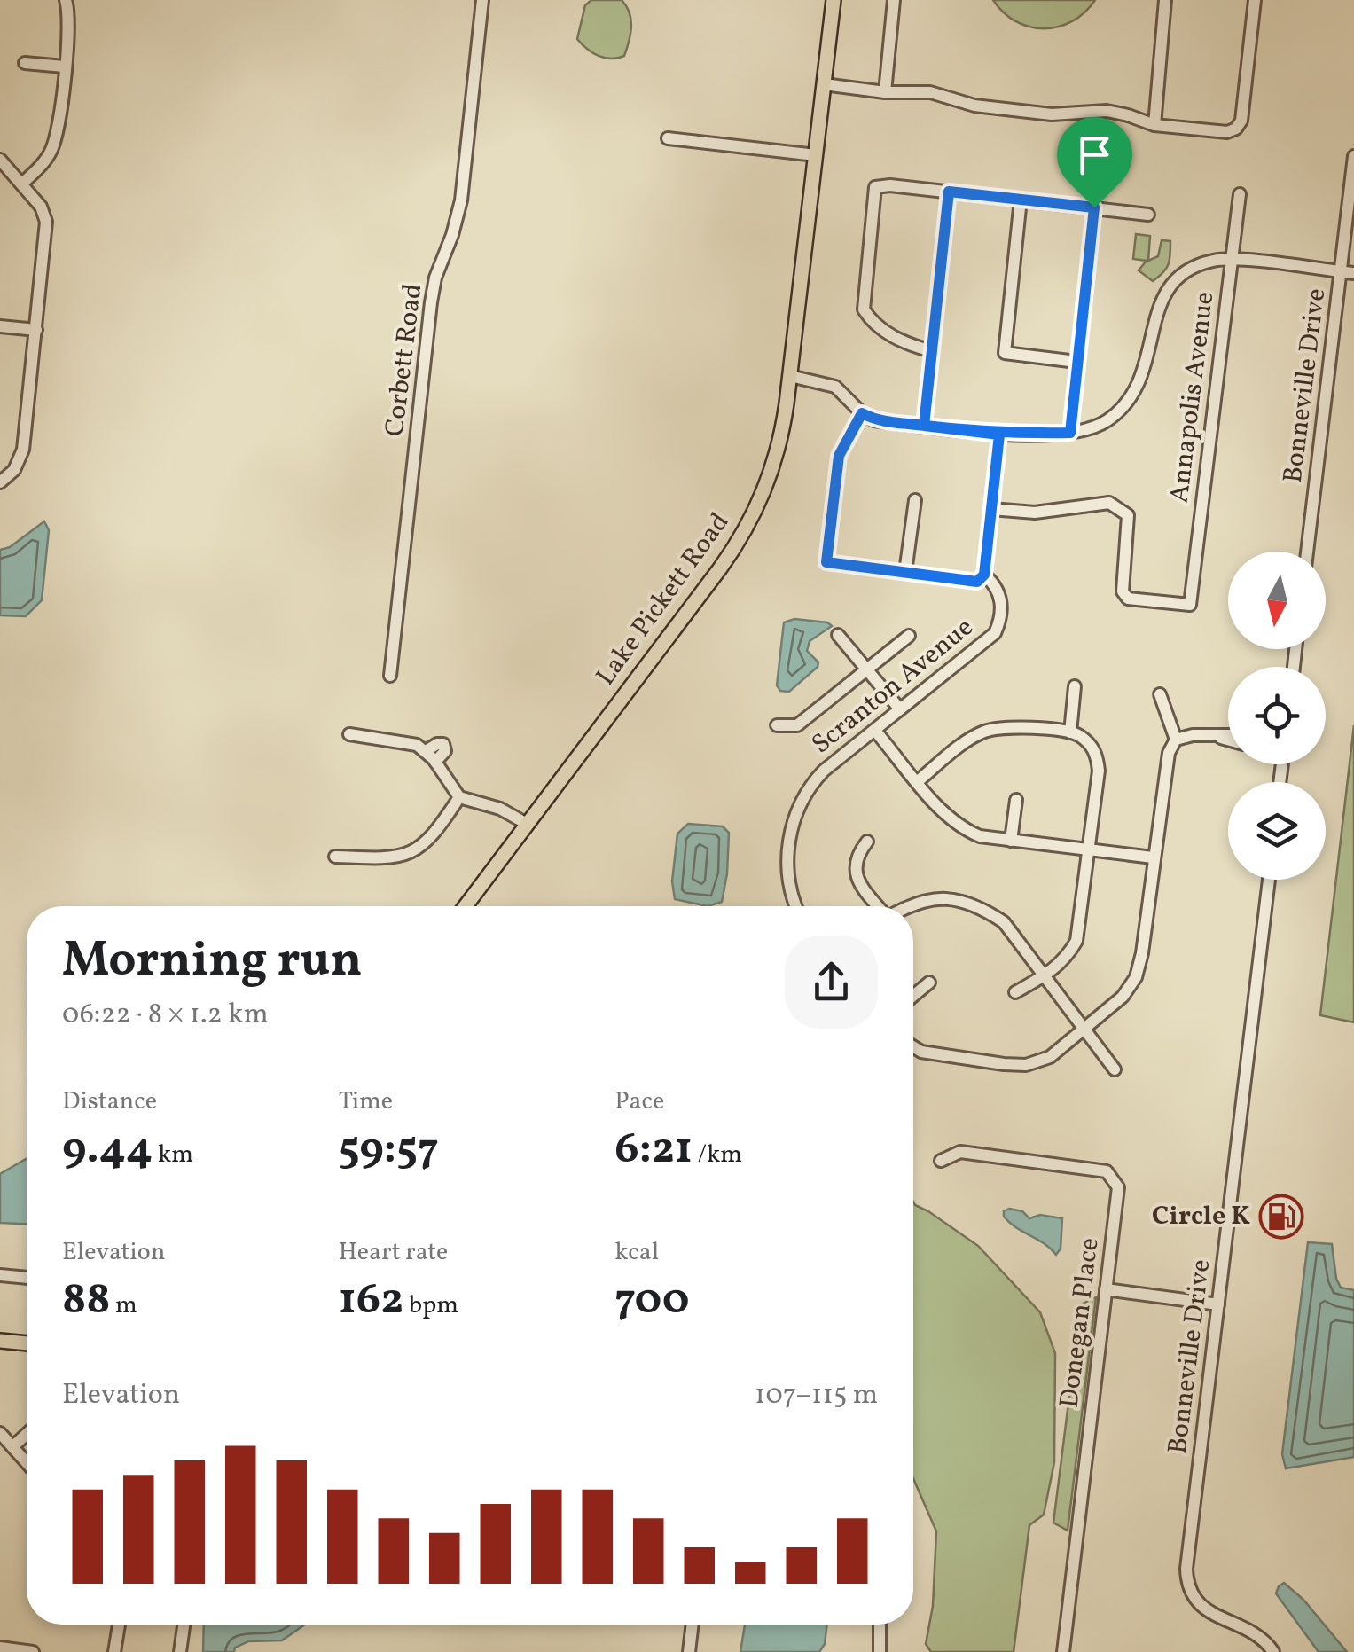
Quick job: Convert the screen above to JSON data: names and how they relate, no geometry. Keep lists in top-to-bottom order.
{
  "streets": {
    "main road": ["Lake Pickett Road"],
    "street": [
      "Corbett Road",
      "Bonneville Drive",
      "Annapolis Avenue",
      "Scranton Avenue",
      "Donegan Place"
    ]
  },
  "places": {
    "fuel station": ["Circle K"]
  },
  "north": "bottom",
  "page": {
    "heading": ["Morning run", "06:22 · 8 × 1.2 km"],
    "stats": [
      ["Distance", "9.44 km"],
      ["Time", "59:57"],
      ["Pace", "6:21 /km"],
      ["Elevation", "88 m"],
      ["Heart rate", "162 bpm"],
      ["kcal", "700"]
    ],
    "chart": ["Elevation", "107–115 m"]
  }
}
